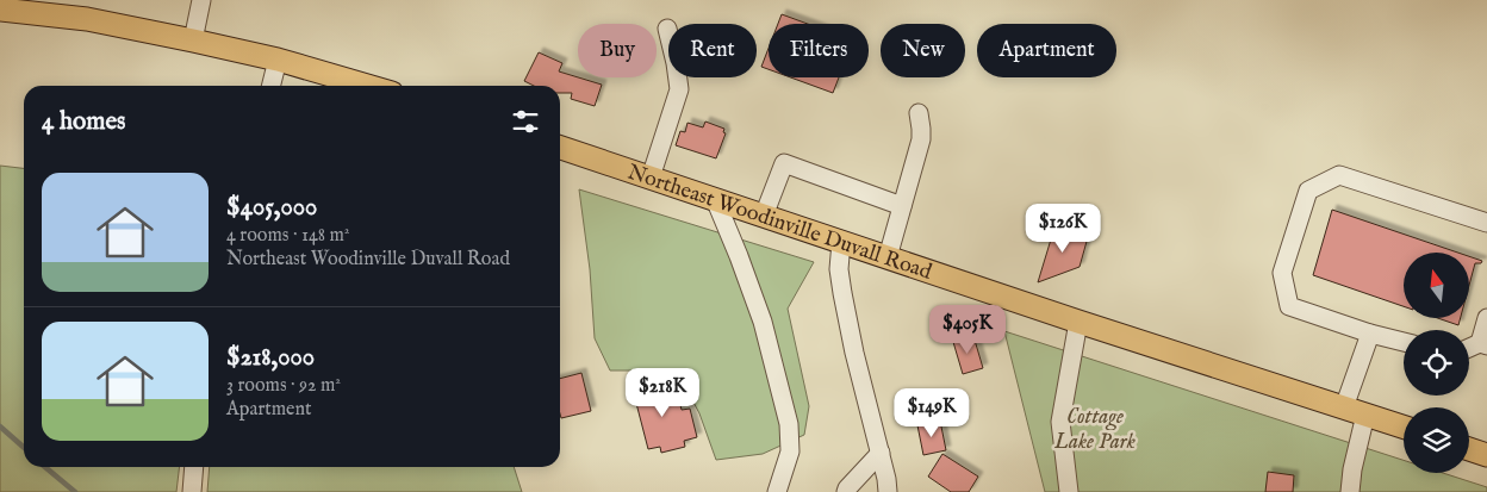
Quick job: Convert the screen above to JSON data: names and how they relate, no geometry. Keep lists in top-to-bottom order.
{
  "streets": {
    "main road": ["Northeast Woodinville Duvall Road"]
  },
  "parks": ["Cottage Lake Park"],
  "north": "top",
  "page": {
    "chip": [
      "Buy",
      "Rent",
      "Filters",
      "New",
      "Apartment"
    ],
    "heading": "4 homes",
    "list": [
      {
        "name": "$405,000",
        "note": "4 rooms · 148 m² · Northeast Woodinville Duvall Road"
      },
      {
        "name": "$218,000",
        "note": "3 rooms · 92 m² · Apartment"
      }
    ],
    "price": [
      "$126K",
      "$405K",
      "$218K",
      "$149K"
    ]
  }
}
